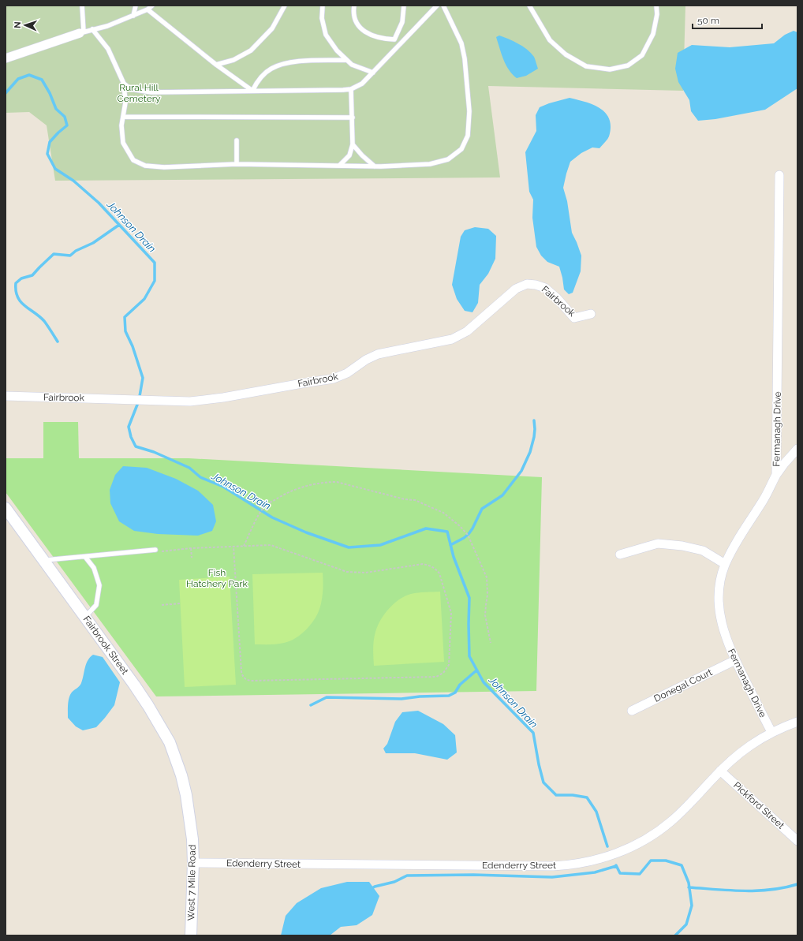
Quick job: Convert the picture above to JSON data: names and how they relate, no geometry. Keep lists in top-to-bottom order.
{
  "streets": {
    "street": [
      "Fairbrook",
      "Fermanagh Drive",
      "Fairbrook Street",
      "Donegal Court",
      "Pickford Street",
      "Edenderry Street",
      "West 7 Mile Road"
    ]
  },
  "crossings": [
    ["Fermanagh Drive", "Donegal Court"],
    ["Fermanagh Drive", "Edenderry Street"],
    ["Fairbrook Street", "West 7 Mile Road"],
    ["Pickford Street", "Edenderry Street"],
    ["Edenderry Street", "West 7 Mile Road"]
  ],
  "water": ["Johnson Drain"],
  "parks": ["Rural Hill Cemetery", "Fish Hatchery Park"],
  "scale_bar": "50 m",
  "north": "left"
}
